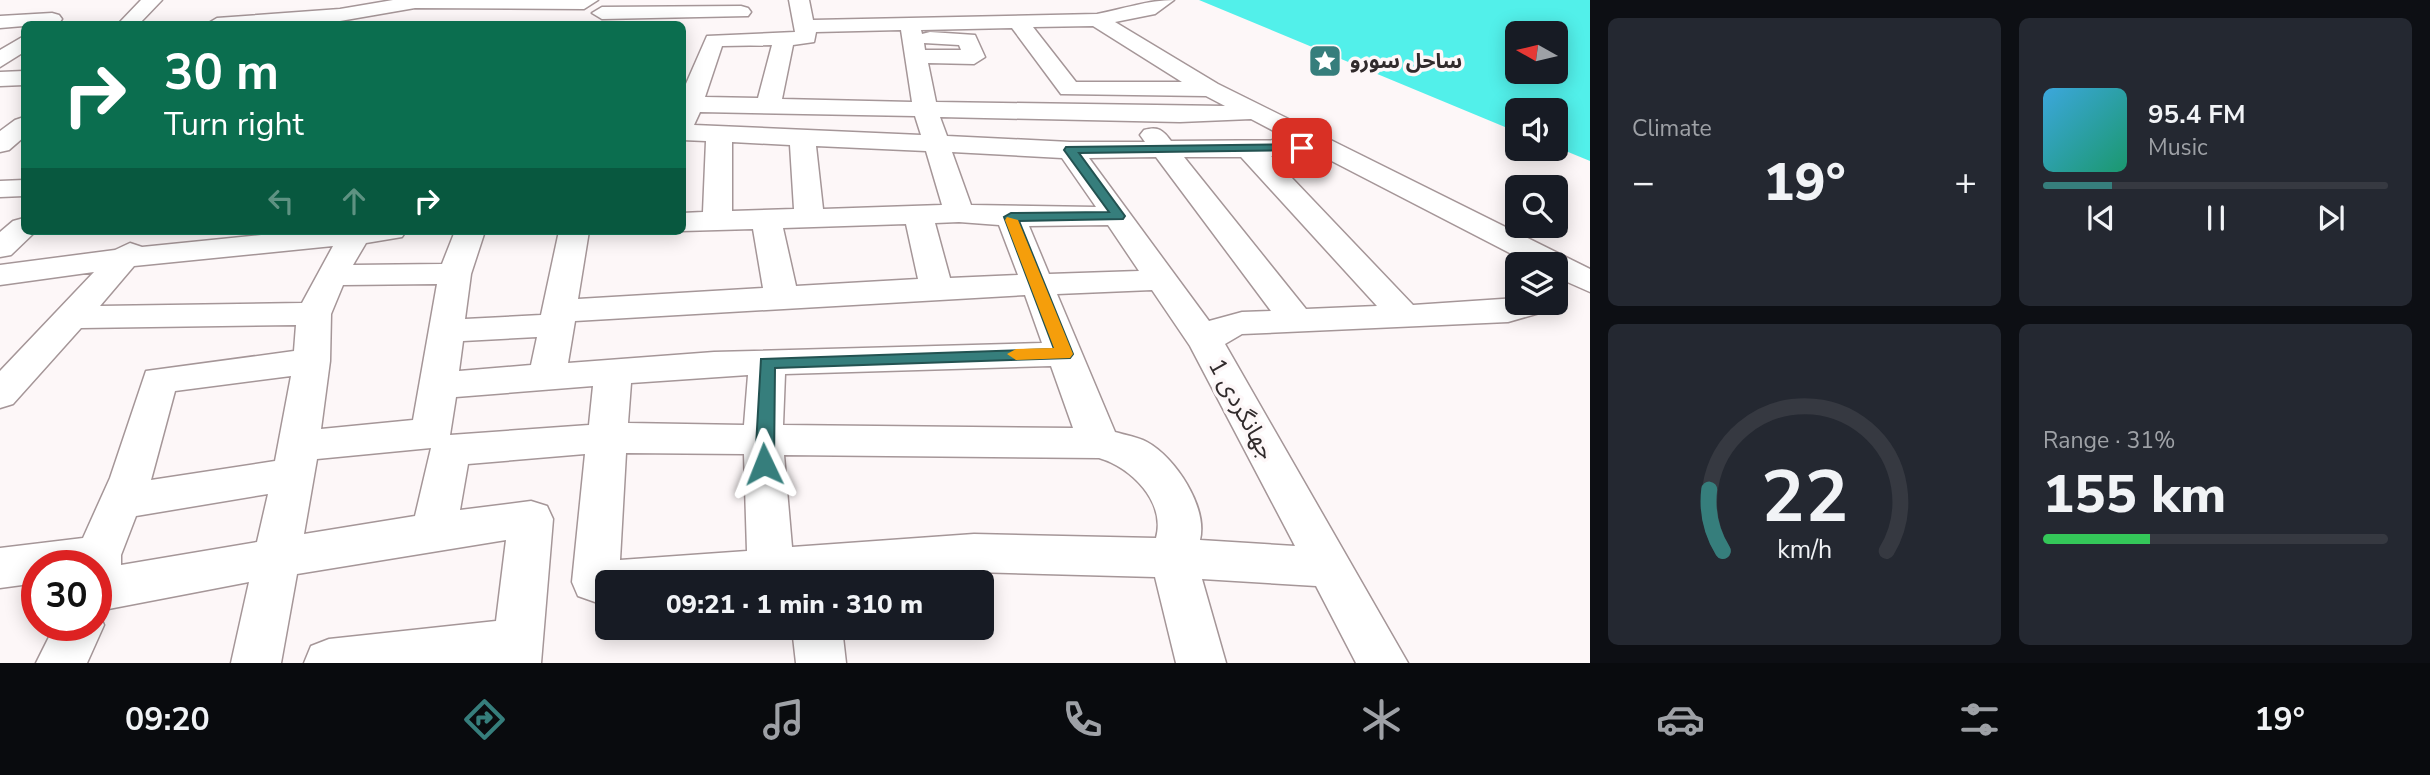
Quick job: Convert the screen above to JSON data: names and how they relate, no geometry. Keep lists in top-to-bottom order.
{
  "streets": {
    "street": ["جهانگردی 1"]
  },
  "places": {
    "place": ["ساحل سورو"]
  },
  "north": "left",
  "page": {
    "tile": [
      "Climate",
      ["Range · 31%", "155 km"]
    ],
    "turn": ["30 m", "Turn right"],
    "song": ["95.4 FM", "Music"],
    "heat": ["−", "19°", "+"],
    "limit": "30",
    "trip": "09:21 · 1 min · 310 m",
    "tabs": ["09:20", "19°"],
    "gauge": ["22", "km/h"]
  }
}
